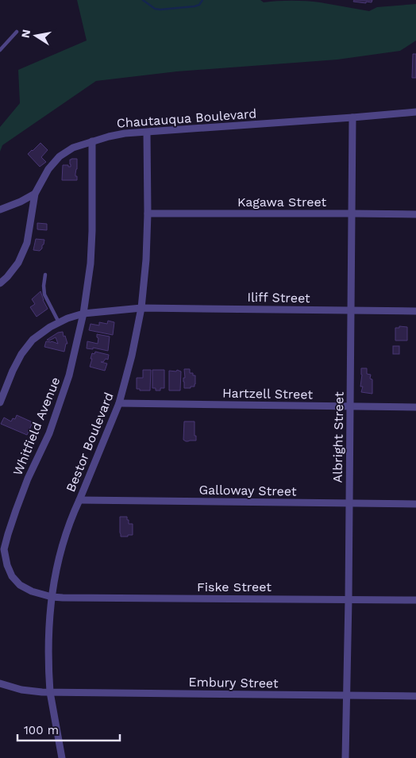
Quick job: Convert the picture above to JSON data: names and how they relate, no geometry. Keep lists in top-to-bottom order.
{
  "streets": {
    "street": [
      "Chautauqua Boulevard",
      "Kagawa Street",
      "Iliff Street",
      "Hartzell Street",
      "Whitfield Avenue",
      "Albright Street",
      "Bestor Boulevard",
      "Galloway Street",
      "Fiske Street",
      "Embury Street"
    ]
  },
  "crossings": [
    ["Chautauqua Boulevard", "Whitfield Avenue"],
    ["Chautauqua Boulevard", "Albright Street"],
    ["Chautauqua Boulevard", "Bestor Boulevard"],
    ["Kagawa Street", "Albright Street"],
    ["Kagawa Street", "Bestor Boulevard"],
    ["Iliff Street", "Whitfield Avenue"],
    ["Iliff Street", "Albright Street"],
    ["Iliff Street", "Bestor Boulevard"],
    ["Hartzell Street", "Albright Street"],
    ["Hartzell Street", "Bestor Boulevard"],
    ["Whitfield Avenue", "Bestor Boulevard"],
    ["Whitfield Avenue", "Fiske Street"],
    ["Albright Street", "Galloway Street"],
    ["Albright Street", "Fiske Street"],
    ["Albright Street", "Embury Street"],
    ["Bestor Boulevard", "Galloway Street"],
    ["Bestor Boulevard", "Fiske Street"],
    ["Bestor Boulevard", "Embury Street"]
  ],
  "scale_bar": "100 m",
  "north": "left"
}
